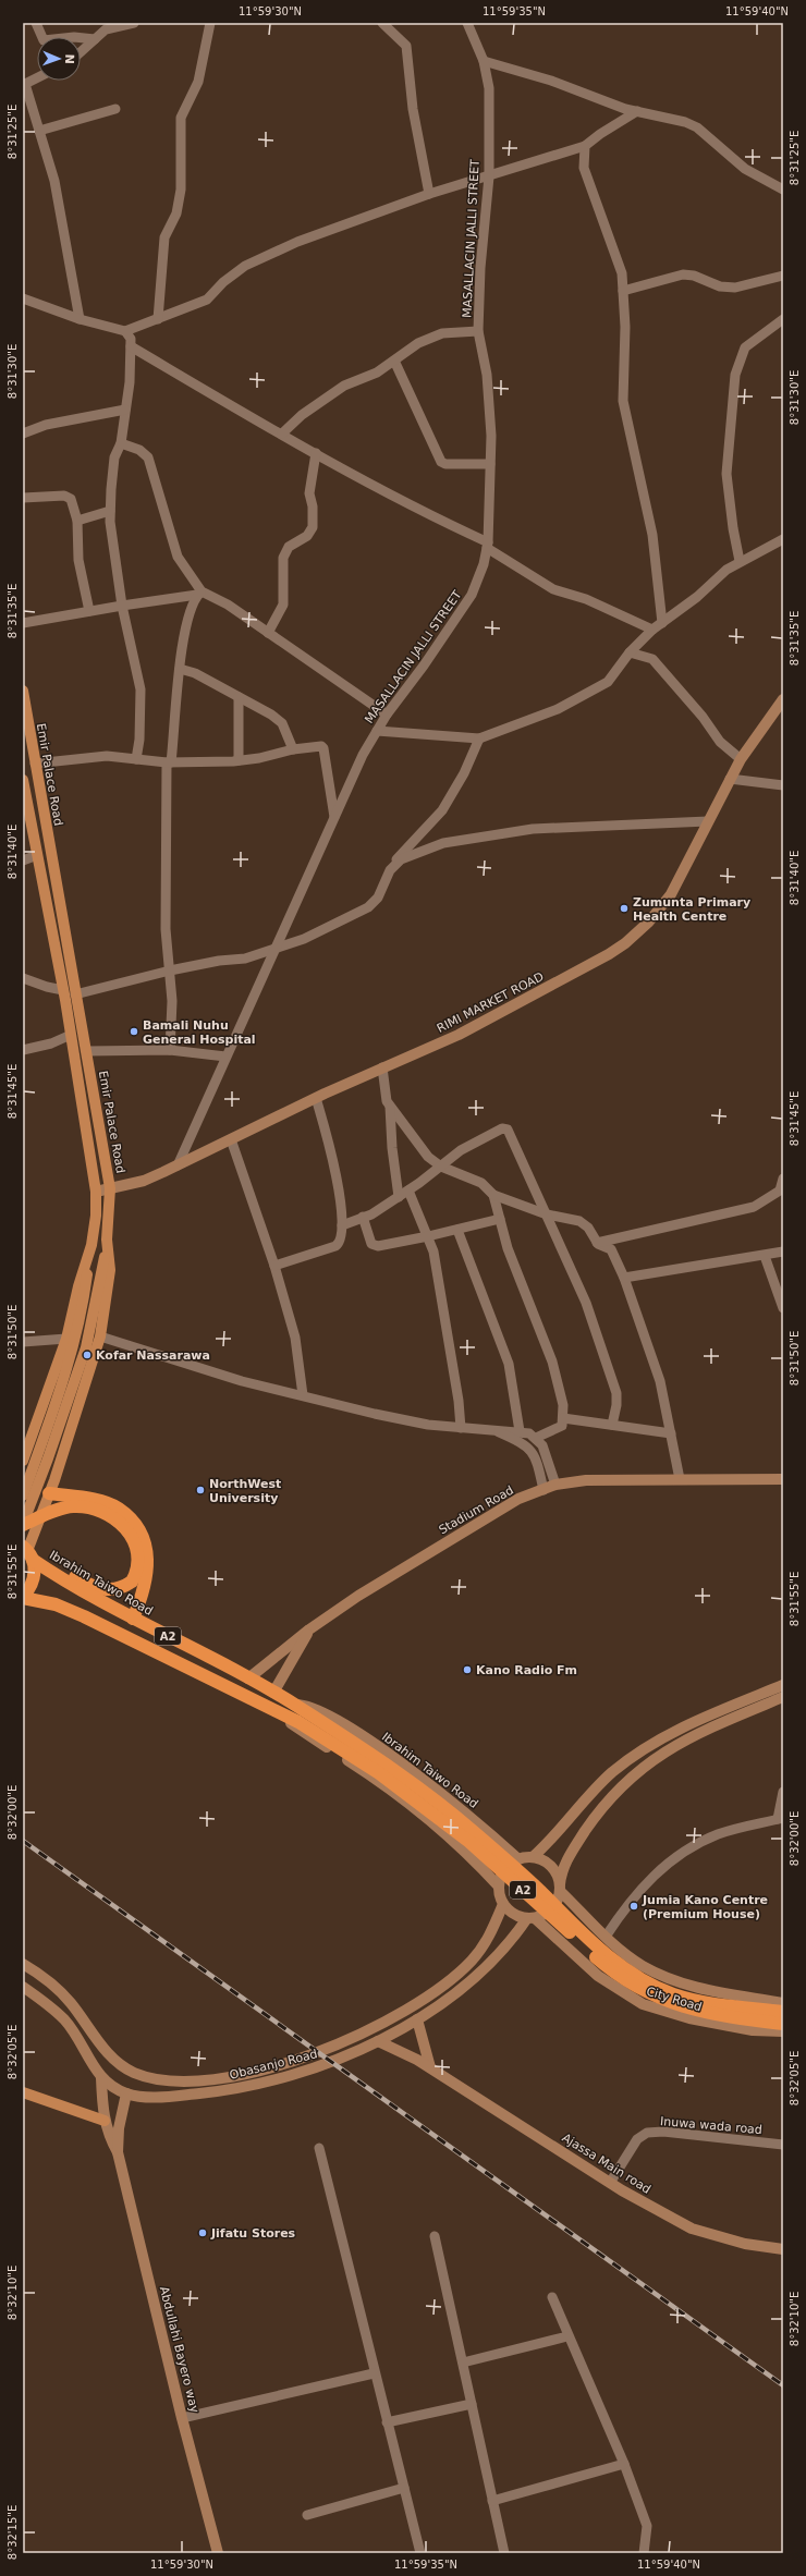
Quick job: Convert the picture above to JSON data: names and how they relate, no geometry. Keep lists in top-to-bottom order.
{
  "streets": {
    "highway": ["Ibrahim Taiwo Road", "A2"],
    "main road": [
      "Emir Palace Road",
      "RIMI MARKET ROAD",
      "Stadium Road",
      "City Road",
      "Obasanjo Road",
      "Ajassa Main road",
      "Abdullahi Bayero way"
    ],
    "street": ["MASALLACIN JALLI STREET", "Inuwa wada road"]
  },
  "crossings": [
    ["MASALLACIN JALLI STREET", "RIMI MARKET ROAD"],
    ["Emir Palace Road", "RIMI MARKET ROAD"],
    ["Emir Palace Road", "Ibrahim Taiwo Road"],
    ["Emir Palace Road", "A2"],
    ["Stadium Road", "Ibrahim Taiwo Road"],
    ["Ibrahim Taiwo Road", "A2"],
    ["Ibrahim Taiwo Road", "City Road"],
    ["Ibrahim Taiwo Road", "Obasanjo Road"],
    ["City Road", "Obasanjo Road"],
    ["Obasanjo Road", "Ajassa Main road"],
    ["Inuwa wada road", "Ajassa Main road"]
  ],
  "places": [
    "Zumunta Primary Health Centre",
    "Bamali Nuhu General Hospital",
    "Kofar Nassarawa",
    "NorthWest University",
    "Kano Radio Fm",
    "Jumia Kano Centre (Premium House)",
    "Jifatu Stores"
  ],
  "north": "right",
  "coordinates": [
    "11°59'30\"N",
    "11°59'35\"N",
    "11°59'40\"N",
    "8°31'25\"E",
    "8°31'30\"E",
    "8°31'35\"E",
    "8°31'40\"E",
    "8°31'45\"E",
    "8°31'50\"E",
    "8°31'55\"E",
    "8°32'00\"E",
    "8°32'05\"E",
    "8°32'10\"E",
    "8°32'15\"E"
  ]
}
